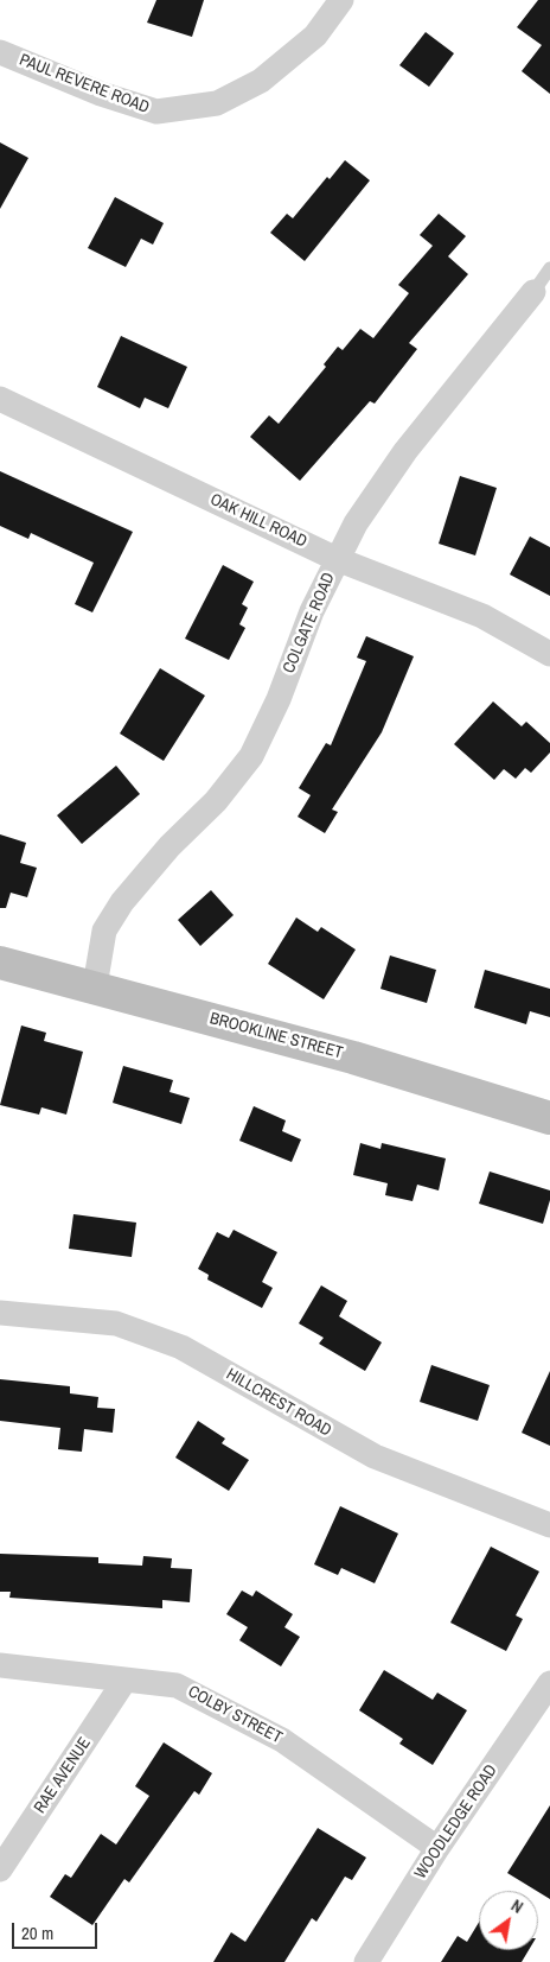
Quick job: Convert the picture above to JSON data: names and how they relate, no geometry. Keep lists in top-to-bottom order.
{
  "streets": {
    "street": [
      "PAUL REVERE ROAD",
      "OAK HILL ROAD",
      "COLGATE ROAD",
      "BROOKLINE STREET",
      "HILLCREST ROAD",
      "COLBY STREET",
      "RAE AVENUE",
      "WOODLEDGE ROAD"
    ]
  },
  "crossings": [
    ["OAK HILL ROAD", "COLGATE ROAD"],
    ["COLGATE ROAD", "BROOKLINE STREET"],
    ["COLBY STREET", "RAE AVENUE"],
    ["COLBY STREET", "WOODLEDGE ROAD"]
  ],
  "scale_bar": "20 m",
  "north": "top right"
}
